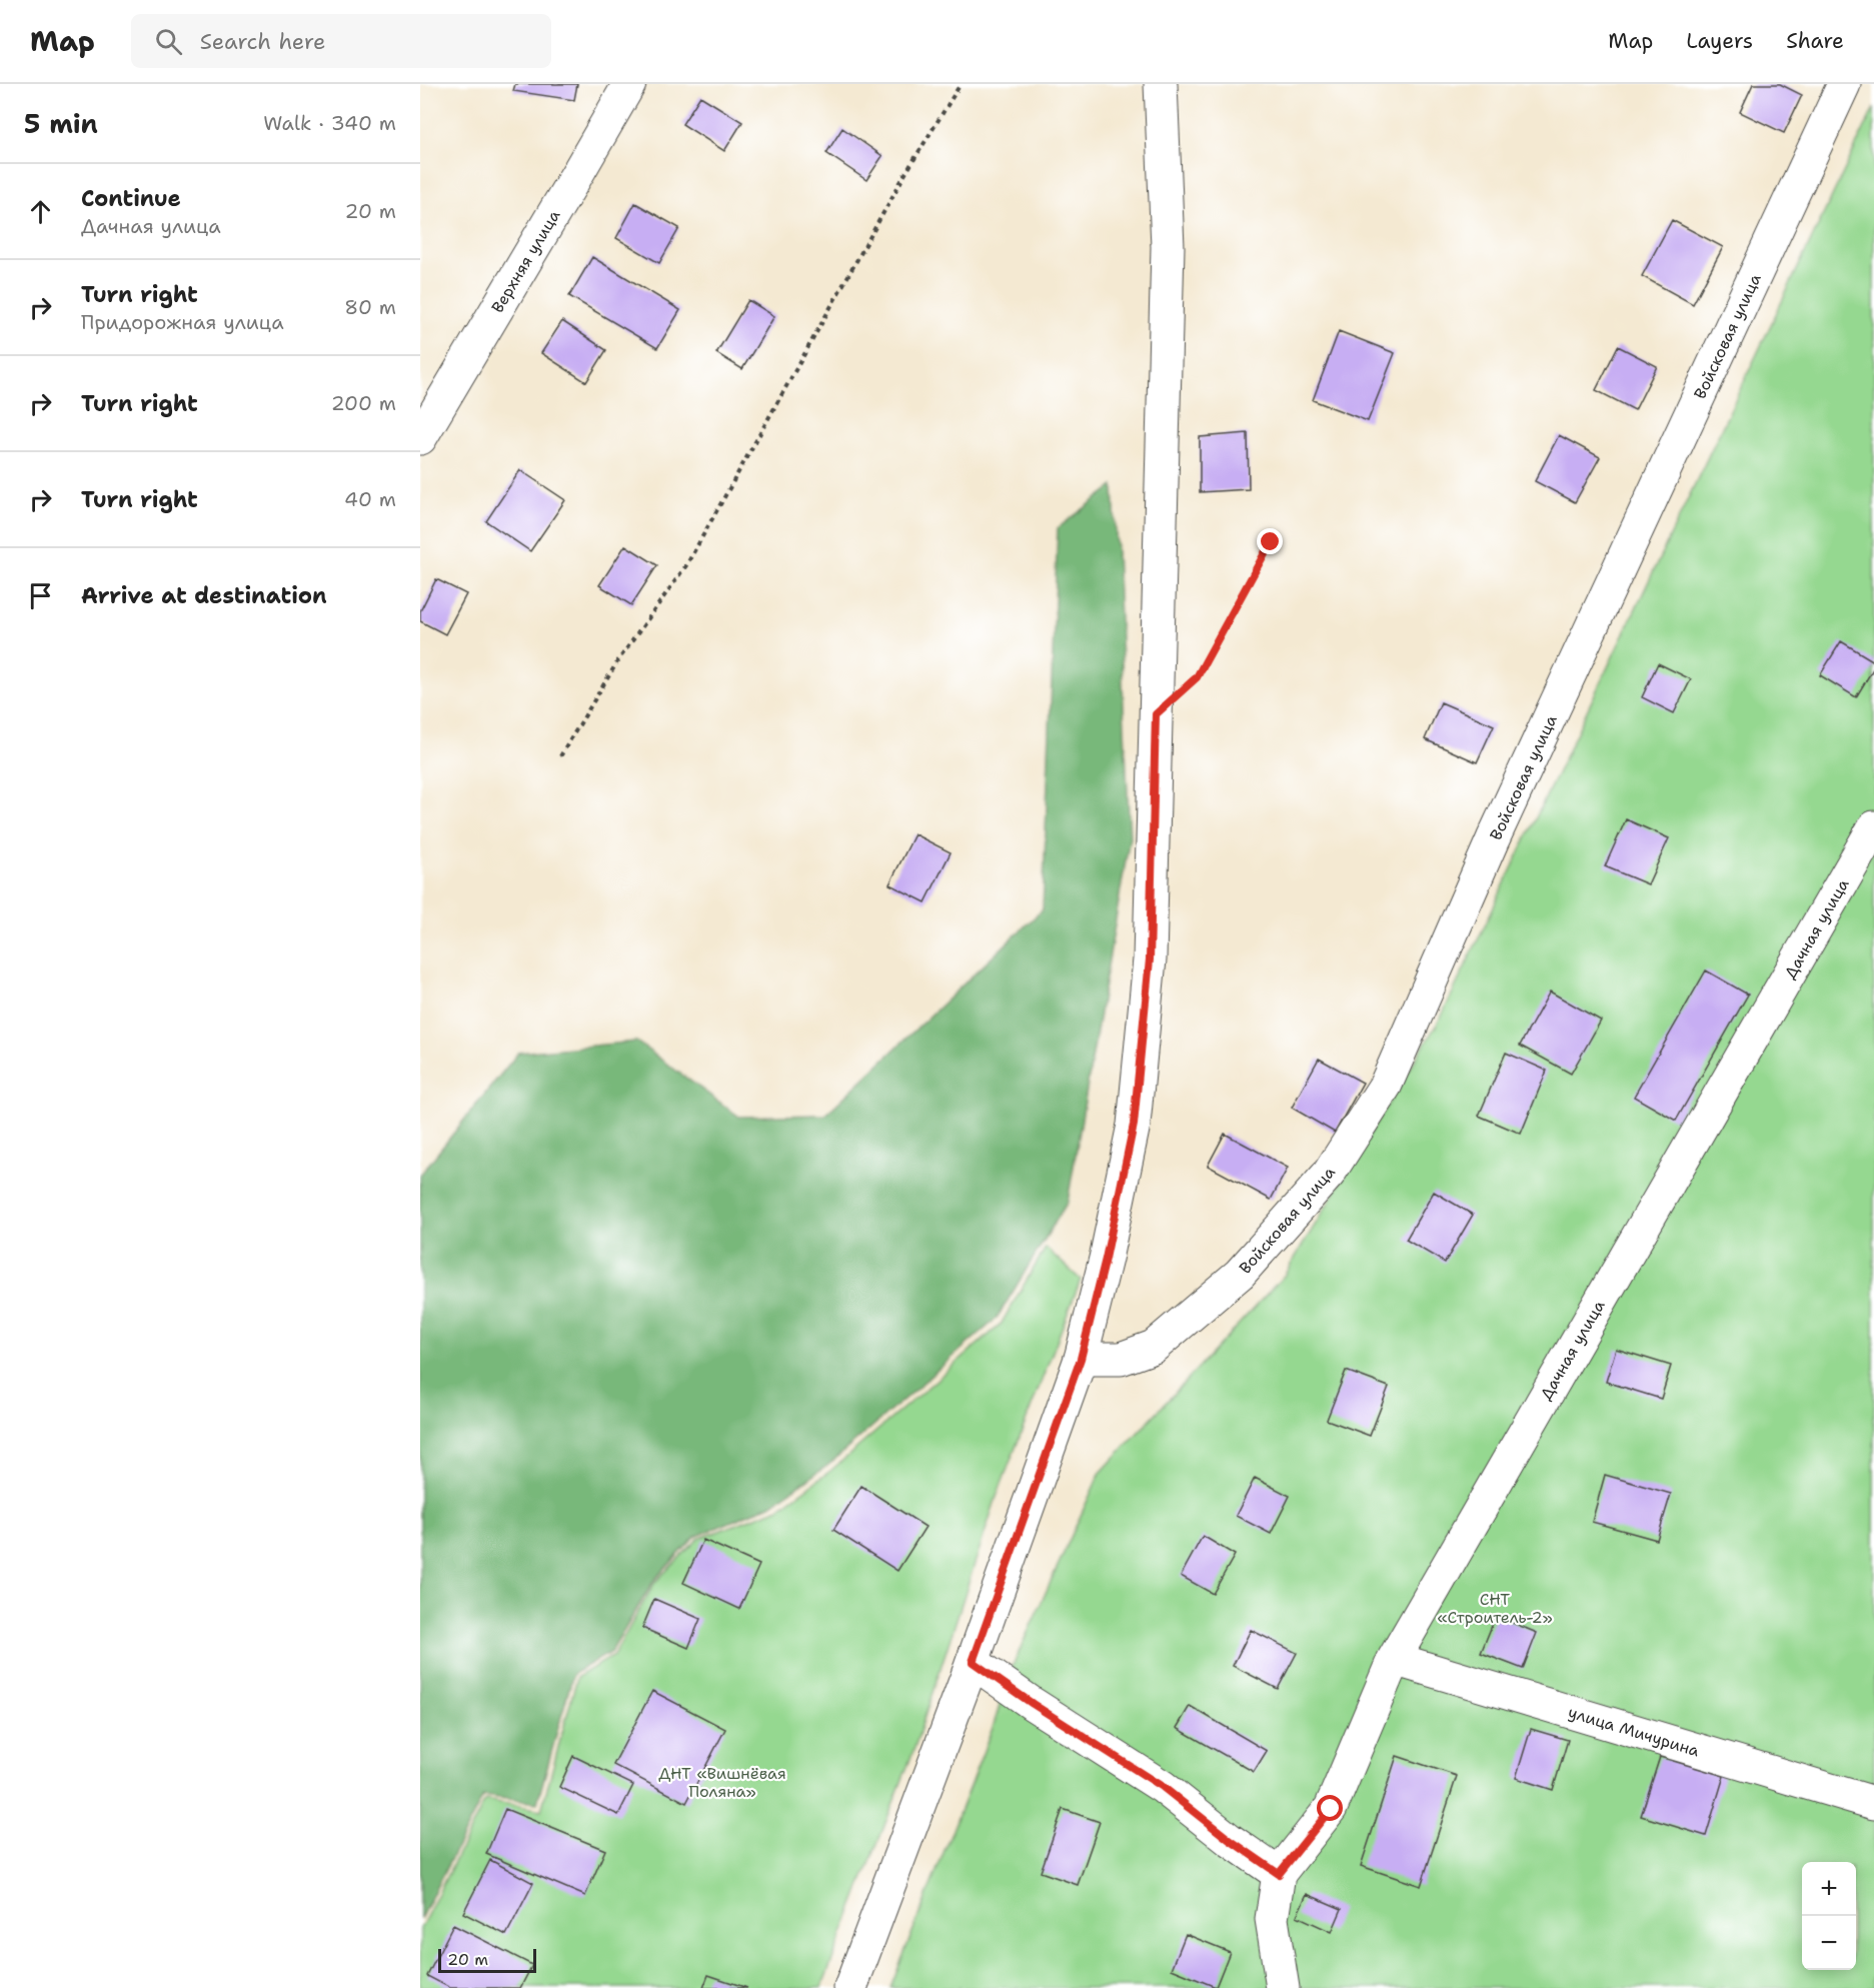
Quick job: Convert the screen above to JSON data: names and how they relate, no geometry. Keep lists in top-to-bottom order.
{
  "streets": {
    "street": [
      "Верхняя улица",
      "Войсковая улица",
      "Дачная улица",
      "улица Мичурина"
    ]
  },
  "crossings": [
    ["Дачная улица", "улица Мичурина"]
  ],
  "parks": ["СНТ «Строитель-2»", "ДНТ «Вишнёвая Поляна»"],
  "scale_bar": "20 m",
  "page": {
    "header": "Map",
    "search": "Search here",
    "nav": ["Map", "Layers", "Share"],
    "heading": ["5 min", "Walk · 340 m"],
    "list": [
      ["Continue", "Дачная улица", "20 m"],
      ["Turn right", "Придорожная улица", "80 m"],
      ["Turn right", "200 m"],
      ["Turn right", "40 m"],
      "Arrive at destination"
    ],
    "map_buttons": ["+", "−"],
    "scale": "20 m"
  }
}
